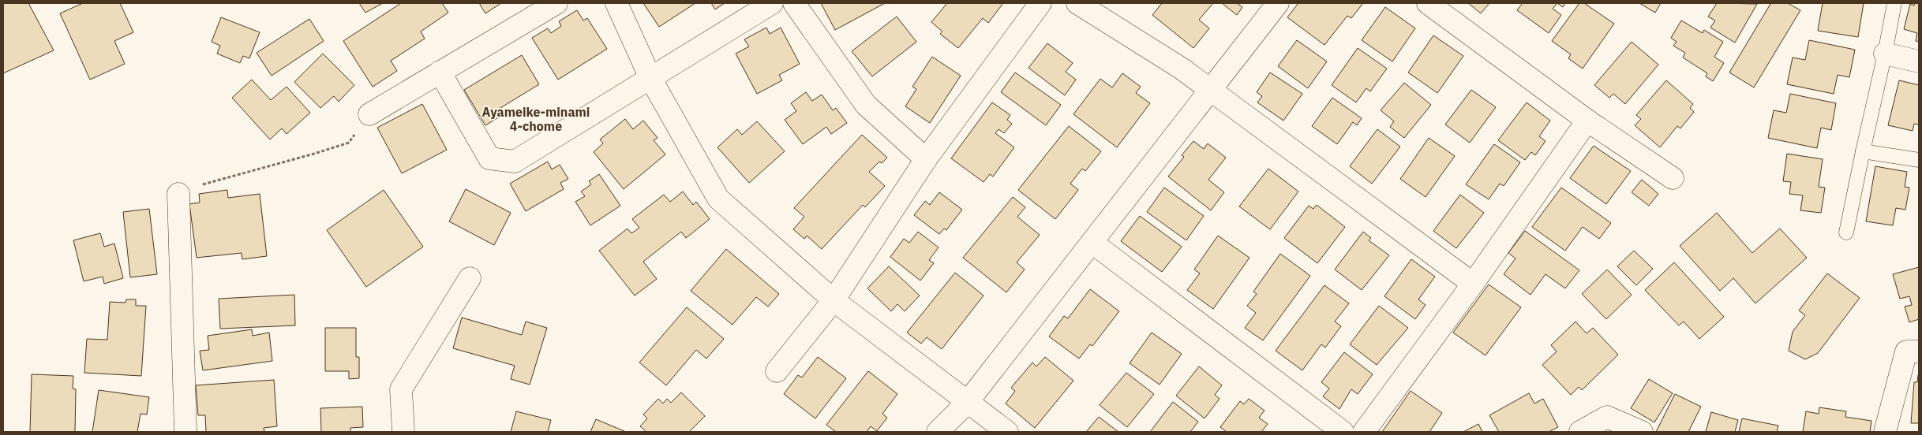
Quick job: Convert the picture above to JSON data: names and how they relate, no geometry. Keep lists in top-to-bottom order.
{
  "districts": ["Ayameike-minami 4-chome"]
}
